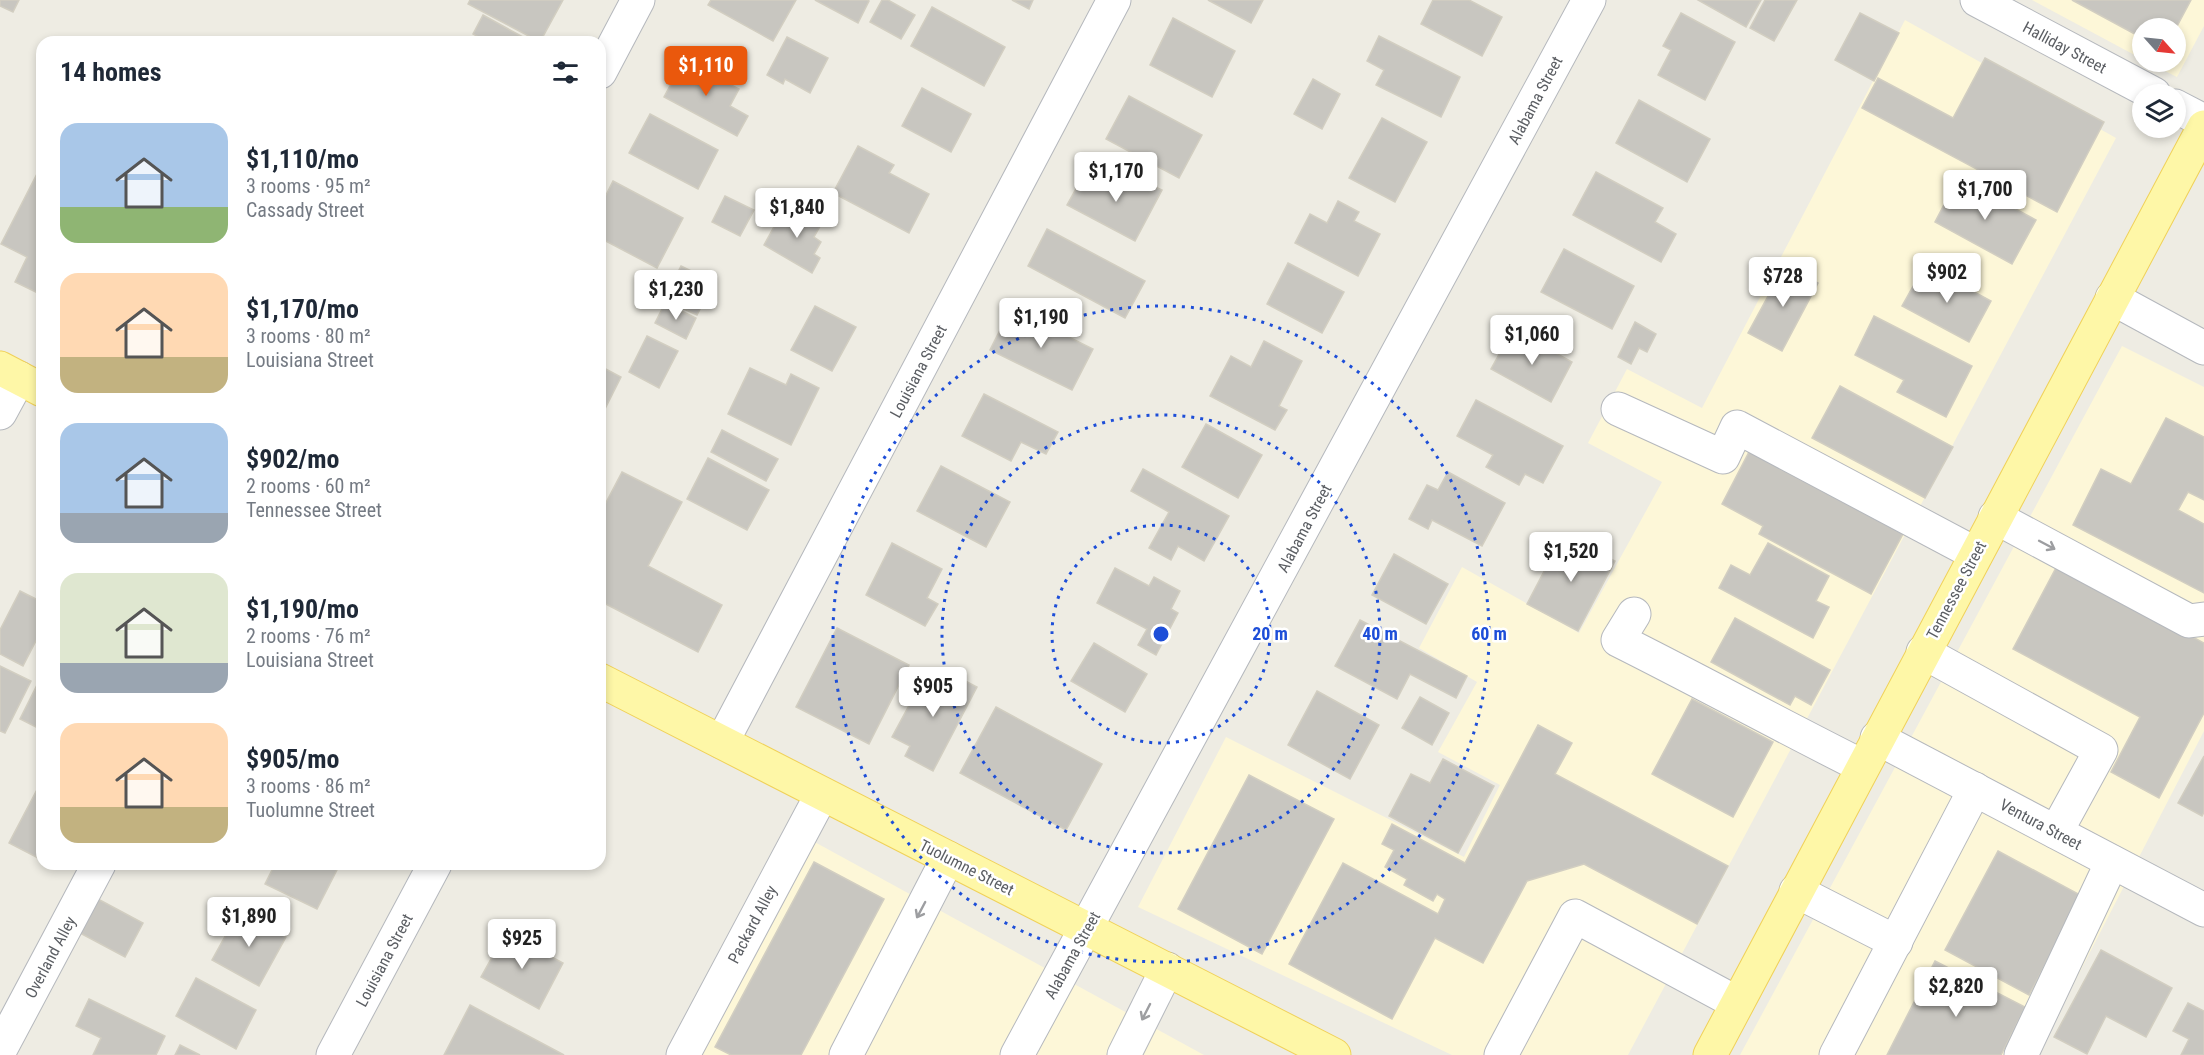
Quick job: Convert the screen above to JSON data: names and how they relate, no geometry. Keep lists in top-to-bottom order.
{
  "streets": {
    "main road": ["Tennessee Street", "Tuolumne Street"],
    "street": [
      "Halliday Street",
      "Alabama Street",
      "Louisiana Street",
      "Ventura Street",
      "Packard Alley",
      "Overland Alley"
    ]
  },
  "crossings": [
    ["Alabama Street", "Tuolumne Street"],
    ["Louisiana Street", "Tuolumne Street"],
    ["Tennessee Street", "Ventura Street"],
    ["Tuolumne Street", "Packard Alley"]
  ],
  "north": "bottom right",
  "page": {
    "heading": "14 homes",
    "price": [
      "$1,110",
      "$1,170",
      "$1,700",
      "$1,840",
      "$902",
      "$728",
      "$1,230",
      "$1,190",
      "$1,060",
      "$1,520",
      "$905",
      "$1,890",
      "$925",
      "$2,820"
    ],
    "list": [
      {
        "name": "$1,110/mo",
        "note": "3 rooms · 95 m² · Cassady Street"
      },
      {
        "name": "$1,170/mo",
        "note": "3 rooms · 80 m² · Louisiana Street"
      },
      {
        "name": "$902/mo",
        "note": "2 rooms · 60 m² · Tennessee Street"
      },
      {
        "name": "$1,190/mo",
        "note": "2 rooms · 76 m² · Louisiana Street"
      },
      {
        "name": "$905/mo",
        "note": "3 rooms · 86 m² · Tuolumne Street"
      }
    ]
  },
  "rings": ["20 m", "40 m", "60 m"]
}
